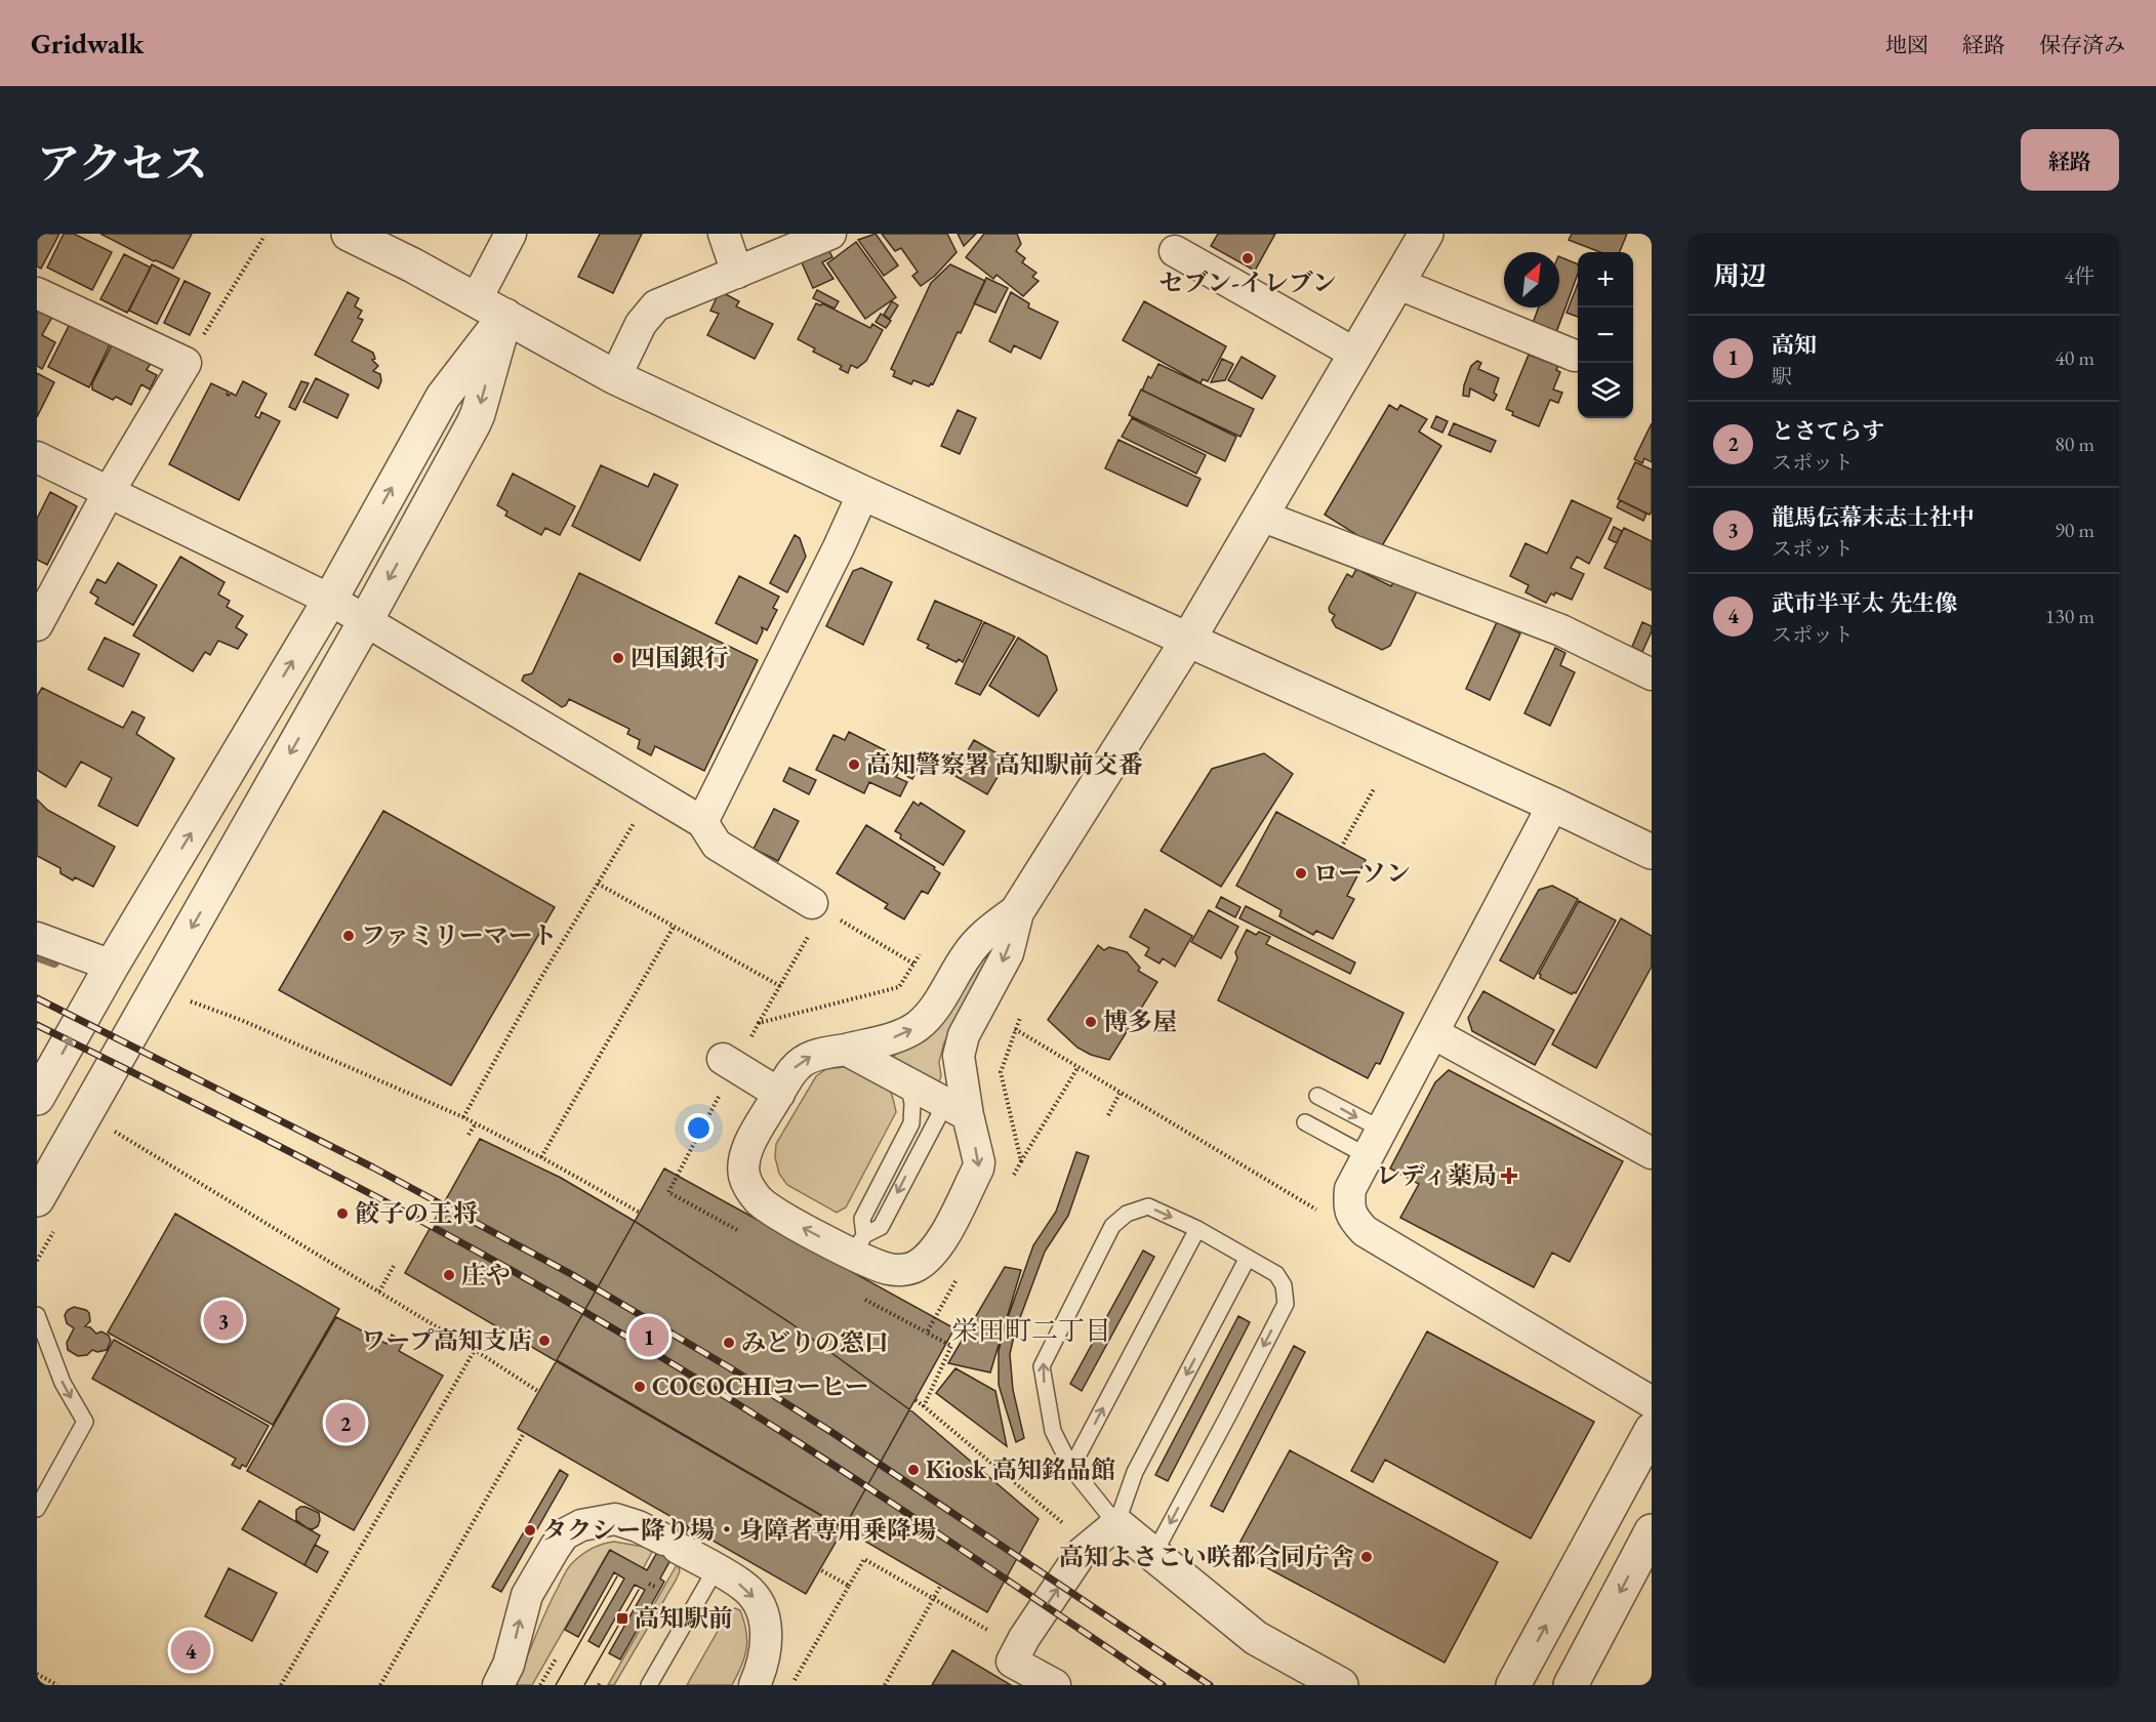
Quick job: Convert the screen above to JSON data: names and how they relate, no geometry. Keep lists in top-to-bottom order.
{
  "districts": ["栄田町二丁目"],
  "places": {
    "other": [
      "セブン-イレブン",
      "四国銀行",
      "高知警察署 高知駅前交番",
      "ローソン",
      "ファミリーマート",
      "博多屋",
      "餃子の王将",
      "庄や",
      "ワープ高知支店",
      "みどりの窓口",
      "COCOCHIコーヒー",
      "Kiosk 高知銘品館",
      "タクシー降り場・身障者専用乗降場",
      "高知よさこい咲都合同庁舎"
    ],
    "health": ["レディ薬局"],
    "transit": ["高知駅前"]
  },
  "north": "top right",
  "page": {
    "header": "Gridwalk",
    "nav": ["地図", "経路", "保存済み"],
    "title": "アクセス",
    "buttons": "経路",
    "heading": ["周辺", "4件"],
    "map_buttons": ["+", "−"],
    "list": [
      {
        "mark": "1",
        "name": "高知",
        "note": "駅",
        "value": "40 m"
      },
      {
        "mark": "2",
        "name": "とさてらす",
        "note": "スポット",
        "value": "80 m"
      },
      {
        "mark": "3",
        "name": "龍馬伝幕末志士社中",
        "note": "スポット",
        "value": "90 m"
      },
      {
        "mark": "4",
        "name": "武市半平太 先生像",
        "note": "スポット",
        "value": "130 m"
      }
    ],
    "pins": [
      "3",
      "1",
      "2",
      "4"
    ]
  }
}
